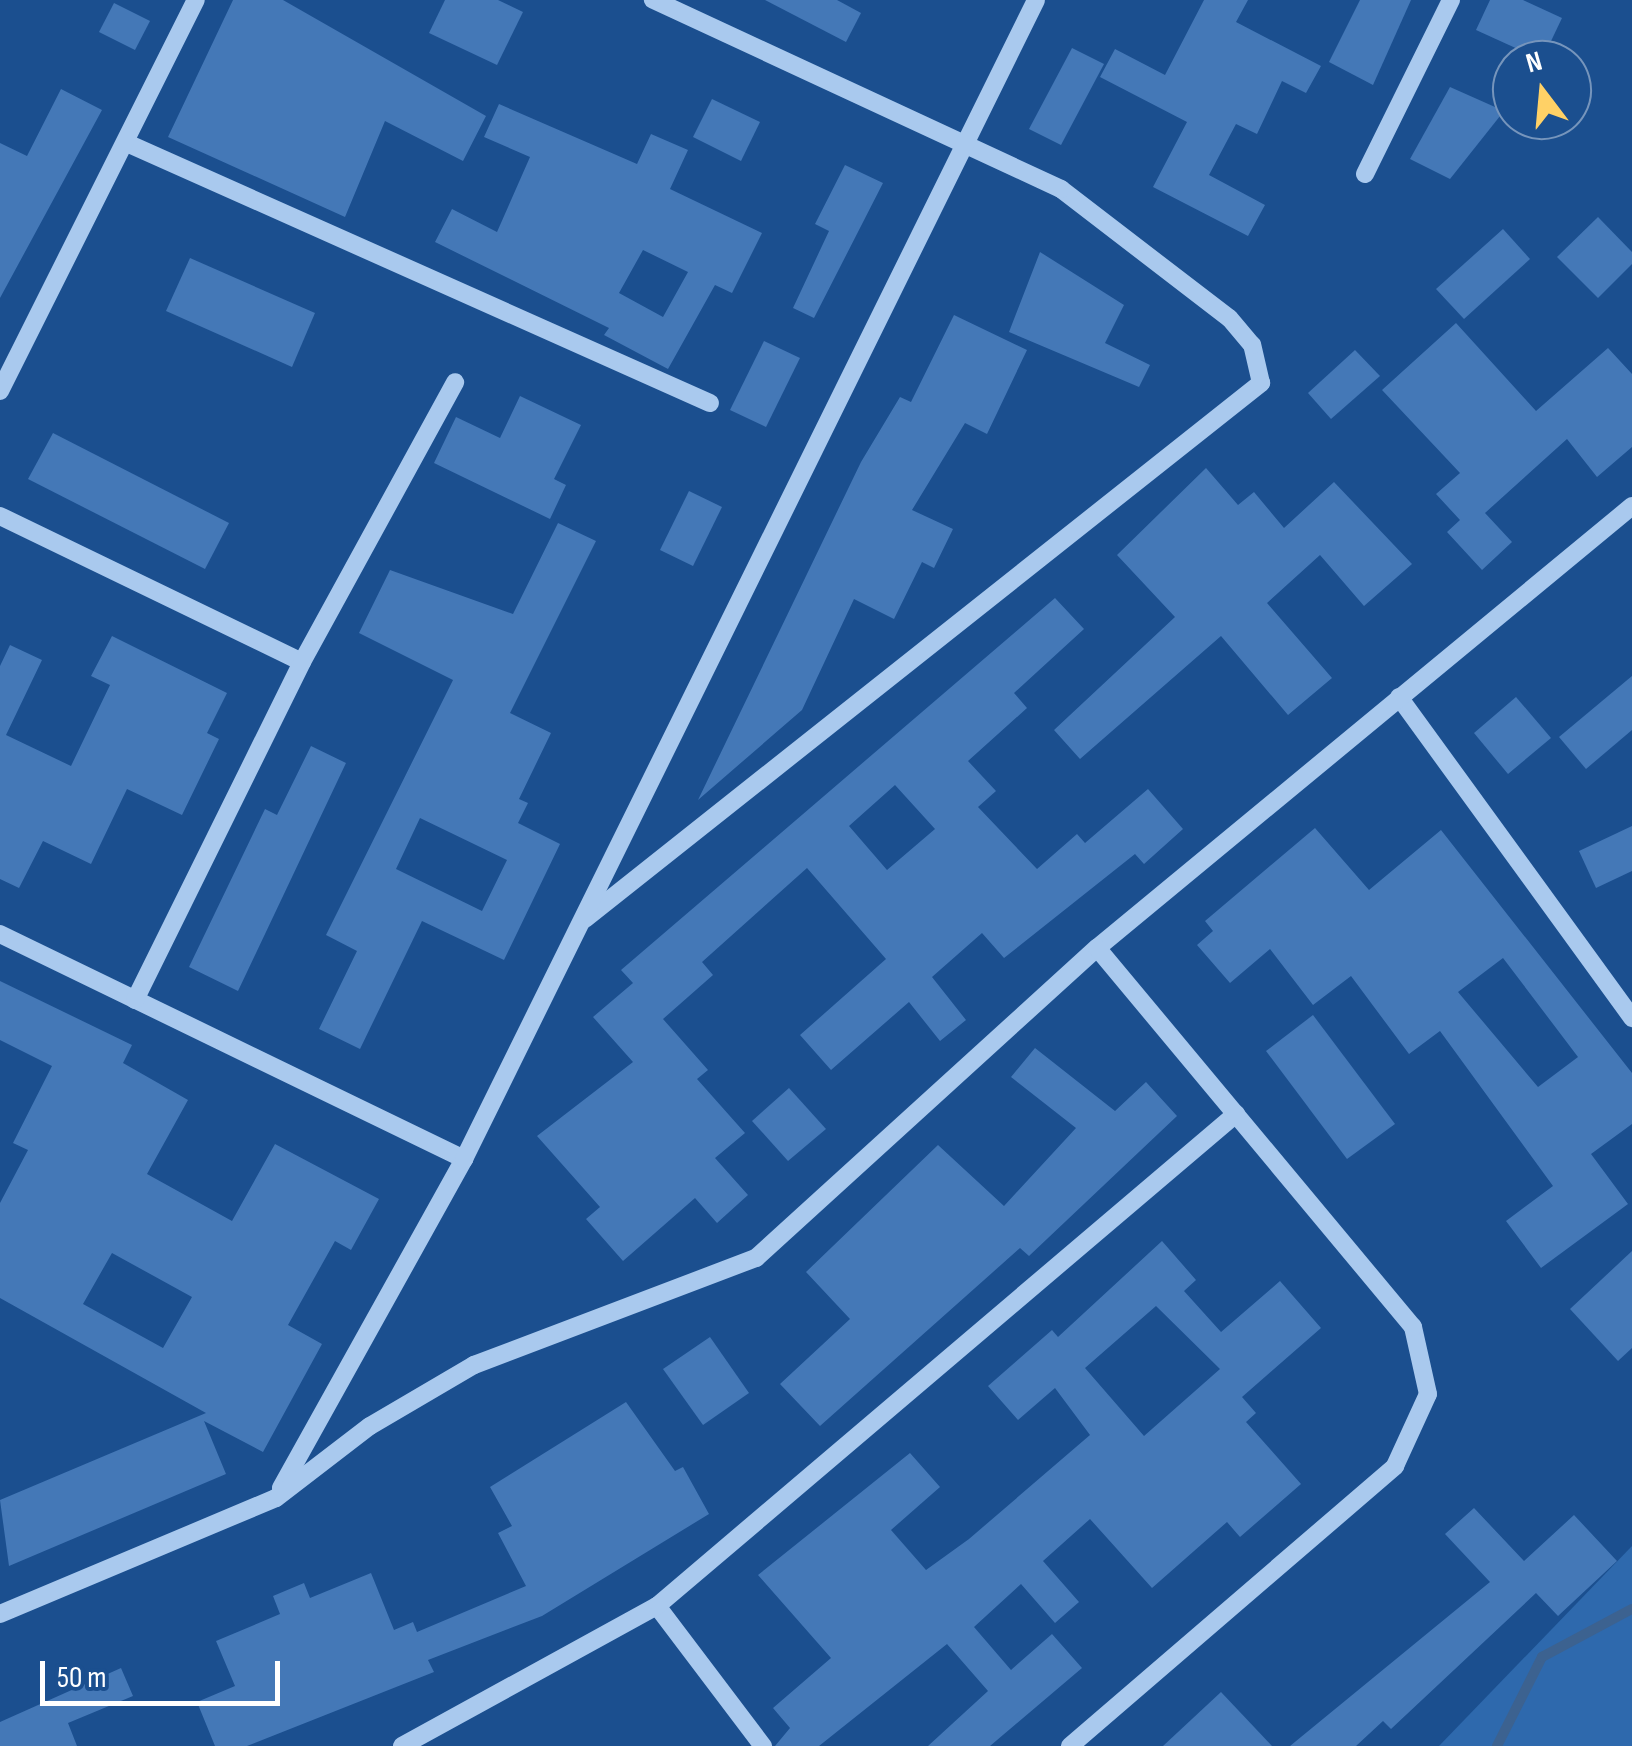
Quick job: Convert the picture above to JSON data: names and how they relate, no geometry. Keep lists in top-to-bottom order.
{
  "scale_bar": "50 m",
  "north": "top"
}
